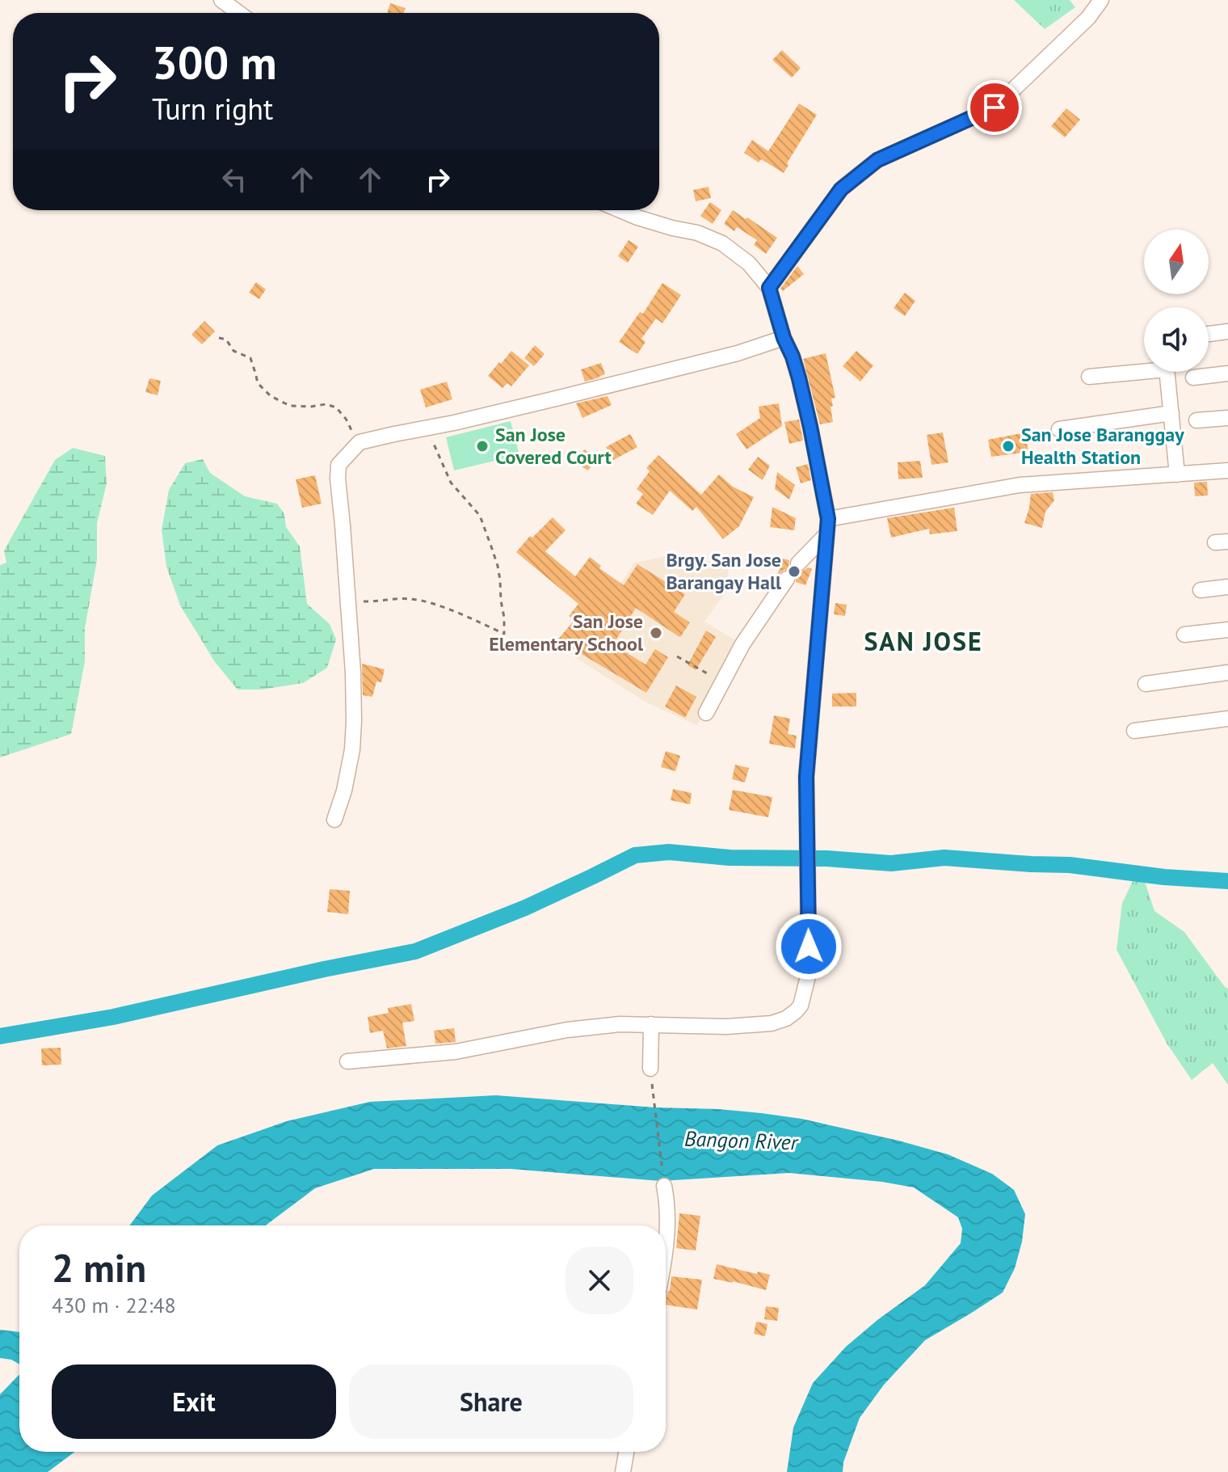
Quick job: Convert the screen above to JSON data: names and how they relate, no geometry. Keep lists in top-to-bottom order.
{
  "districts": ["SAN JOSE"],
  "water": ["Bangon River"],
  "places": [
    "San Jose Covered Court",
    "San Jose Baranggay Health Station",
    "Brgy. San Jose Barangay Hall",
    "San Jose Elementary School"
  ],
  "north": "top",
  "page": {
    "turn": ["300 m", "Turn right"],
    "heading": ["2 min", "430 m · 22:48"],
    "buttons": ["Exit", "Share"]
  }
}
